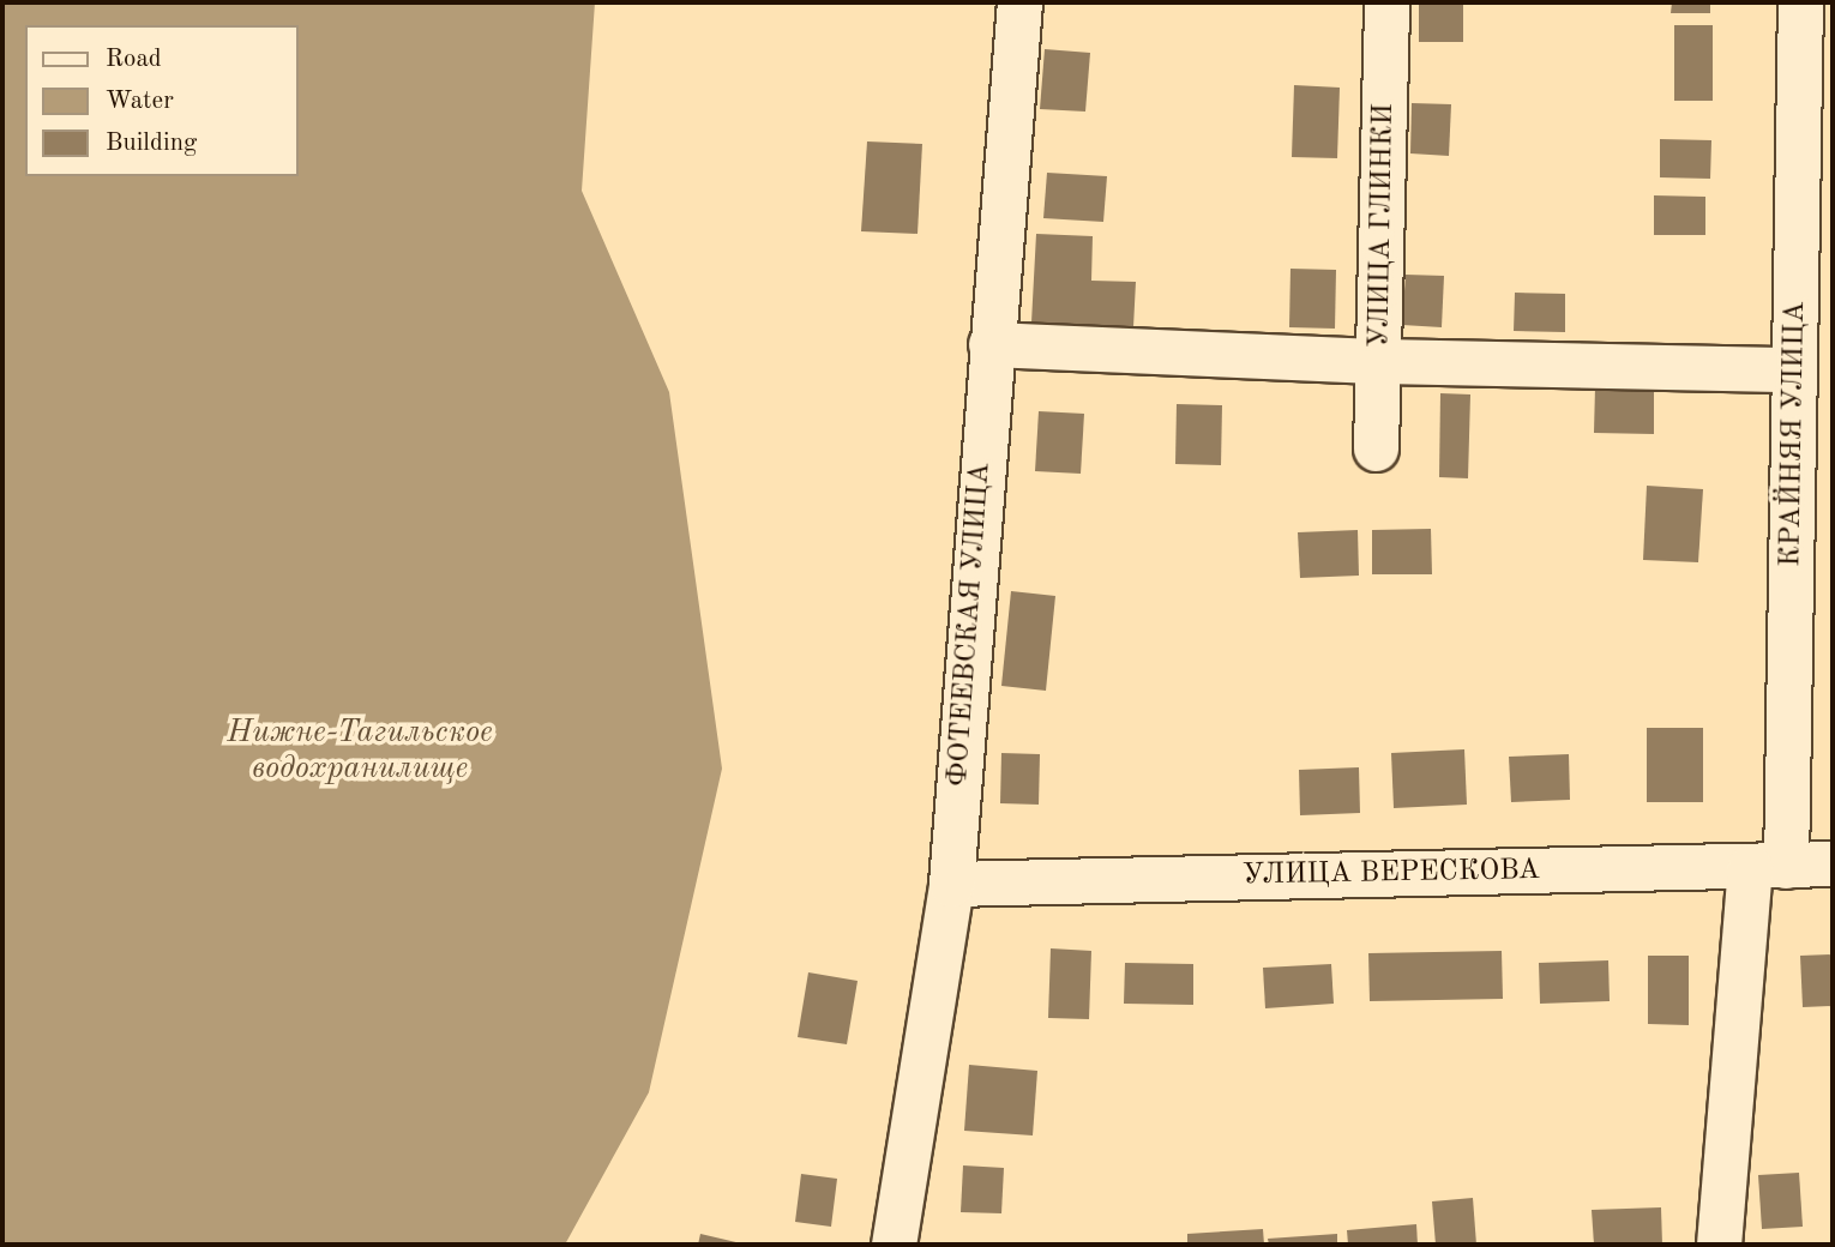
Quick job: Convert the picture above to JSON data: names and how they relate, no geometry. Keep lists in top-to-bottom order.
{
  "streets": {
    "street": [
      "УЛИЦА ГЛИНКИ",
      "КРАЙНЯЯ УЛИЦА",
      "ФОТЕЕВСКАЯ УЛИЦА",
      "УЛИЦА ВЕРЕСКОВА"
    ]
  },
  "crossings": [
    ["КРАЙНЯЯ УЛИЦА", "УЛИЦА ВЕРЕСКОВА"],
    ["ФОТЕЕВСКАЯ УЛИЦА", "УЛИЦА ВЕРЕСКОВА"]
  ],
  "water": ["Нижне-Тагильское водохранилище"],
  "legend": ["Road", "Water", "Building"]
}
